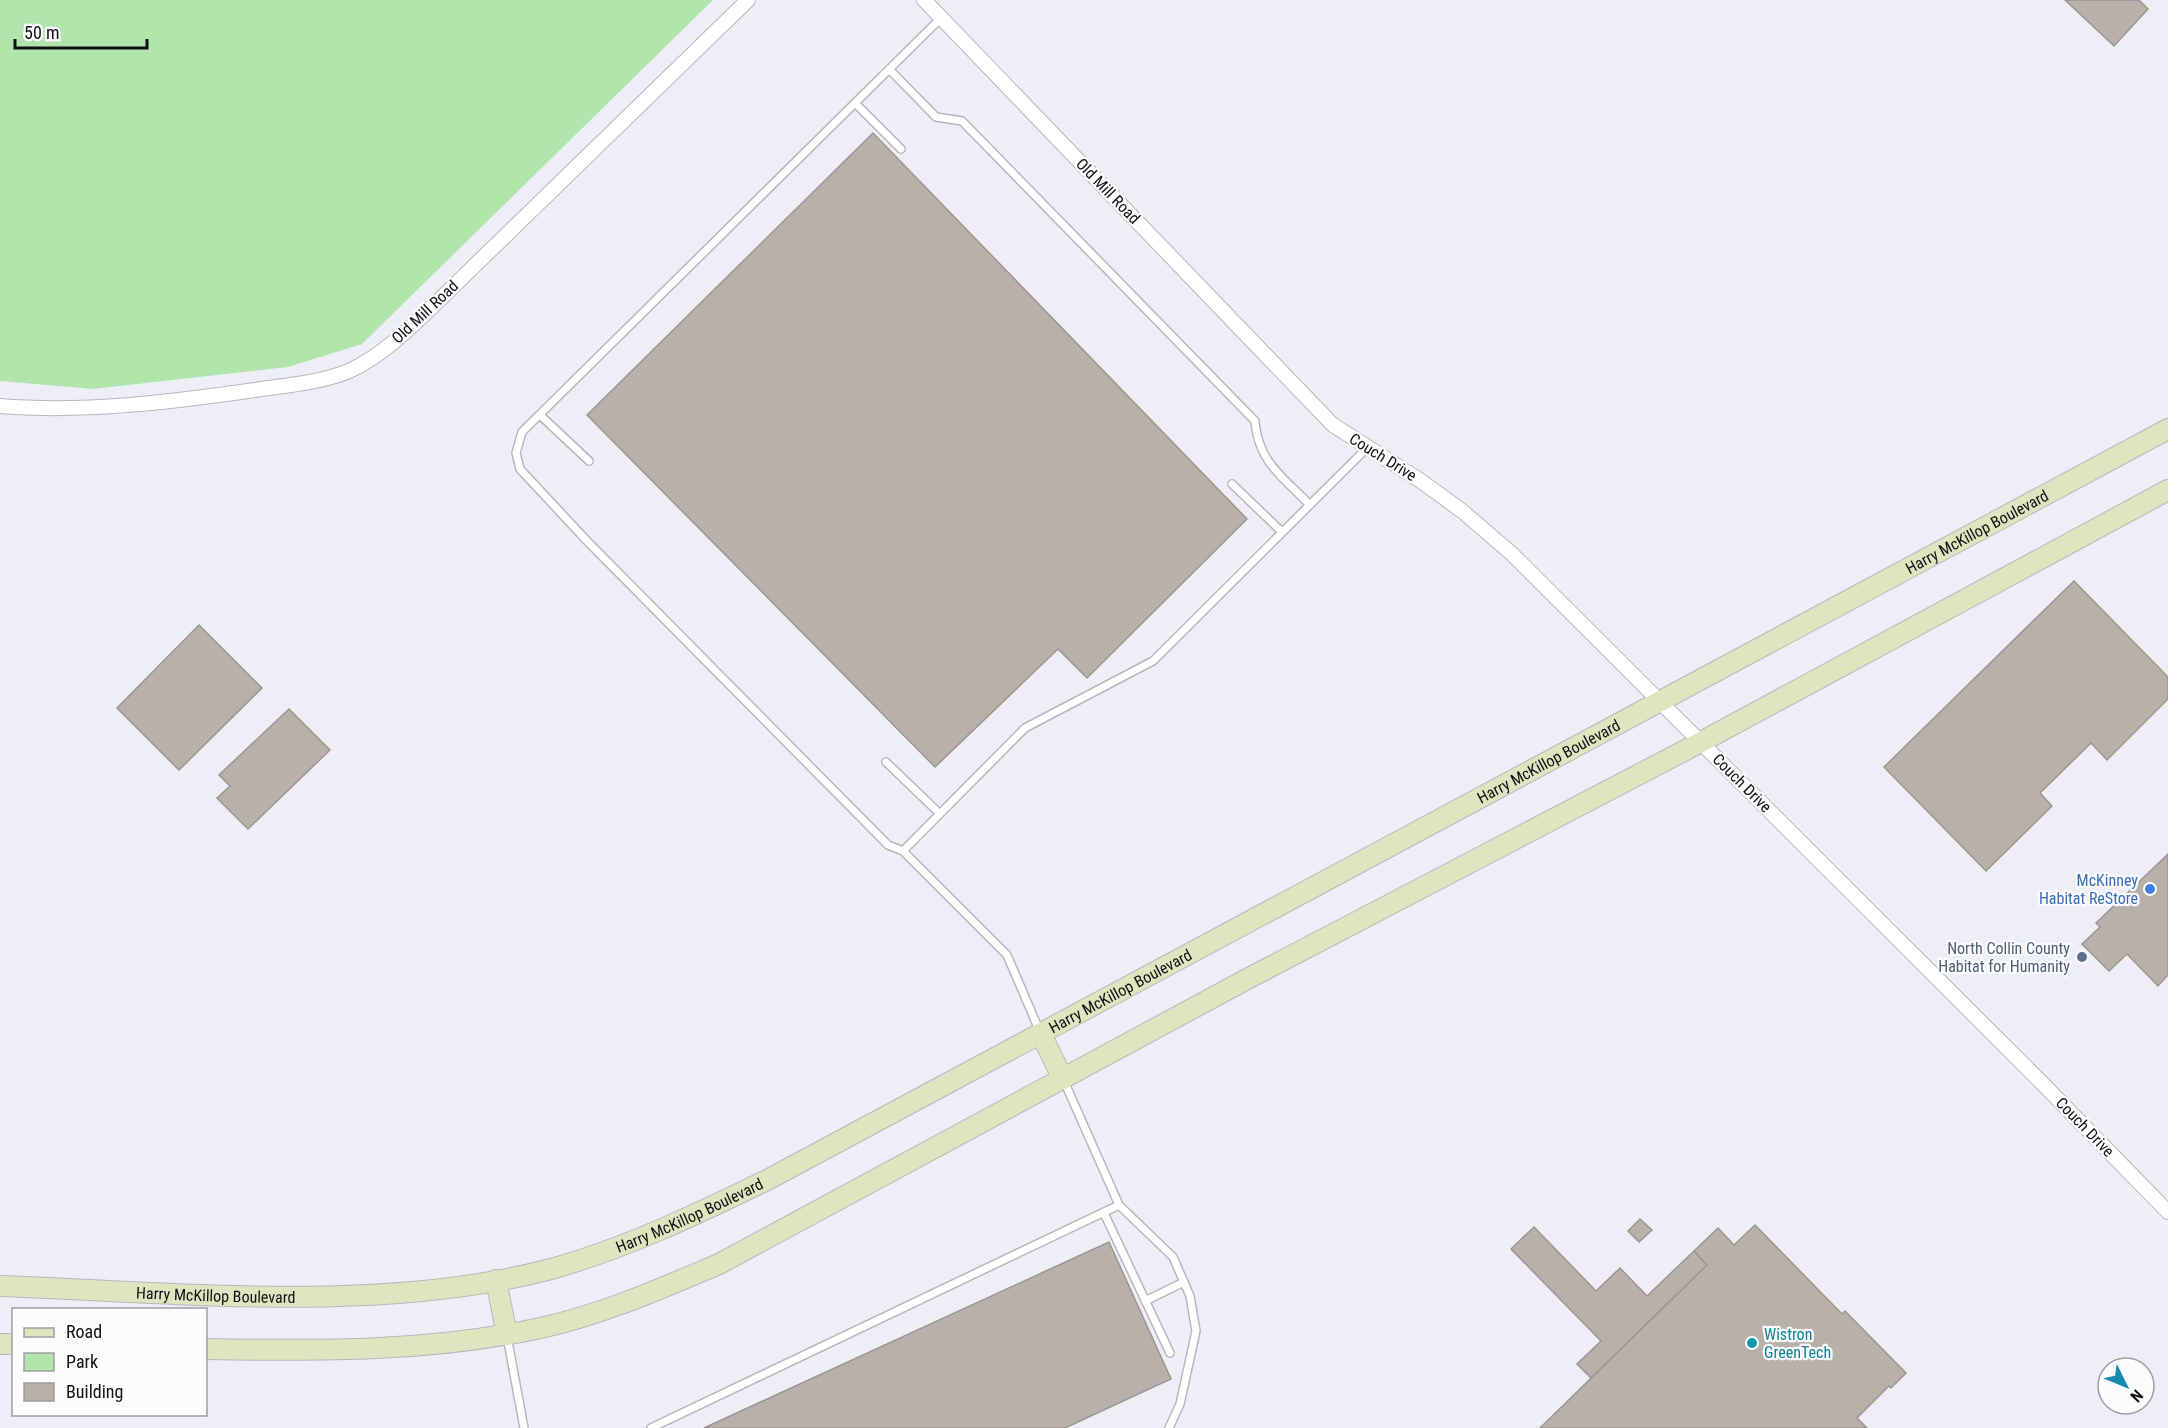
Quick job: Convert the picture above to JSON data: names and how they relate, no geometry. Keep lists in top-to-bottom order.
{
  "streets": {
    "main road": ["Harry McKillop Boulevard"],
    "street": ["Old Mill Road", "Couch Drive"]
  },
  "crossings": [
    ["Old Mill Road", "Couch Drive"],
    ["Couch Drive", "Harry McKillop Boulevard"]
  ],
  "places": ["McKinney Habitat ReStore", "North Collin County Habitat for Humanity", "Wistron GreenTech"],
  "legend": ["Road", "Park", "Building"],
  "scale_bar": "50 m",
  "north": "bottom right"
}
